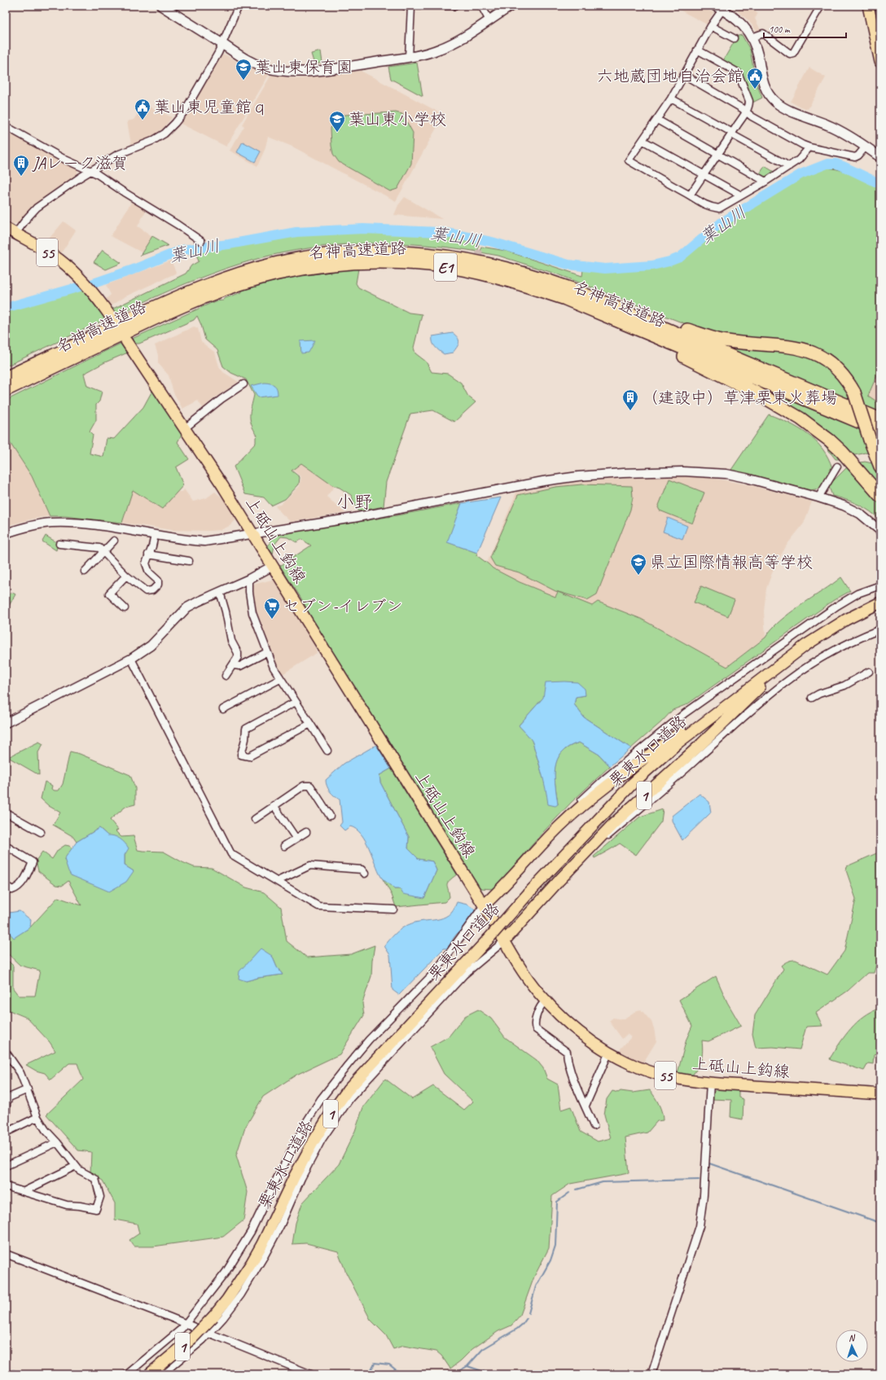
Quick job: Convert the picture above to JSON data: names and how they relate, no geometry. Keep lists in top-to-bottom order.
{
  "streets": {
    "highway": ["名神高速道路", "E1"],
    "main road": [
      "55",
      "上砥山上鈎線",
      "栗東水口道路",
      "1"
    ]
  },
  "crossings": [
    ["上砥山上鈎線", "1"],
    ["栗東水口道路", "1"]
  ],
  "districts": ["小野"],
  "water": ["葉山川"],
  "places": {
    "school or university": ["葉山東保育園", "葉山東小学校", "県立国際情報高等学校"],
    "public building": ["六地蔵団地自治会館", "葉山東児童館ｑ"],
    "building": ["JAレーク滋賀", "（建設中）草津栗東火葬場"],
    "supermarket": ["セブン-イレブン"]
  },
  "scale_bar": "100 m",
  "north": "top"
}
